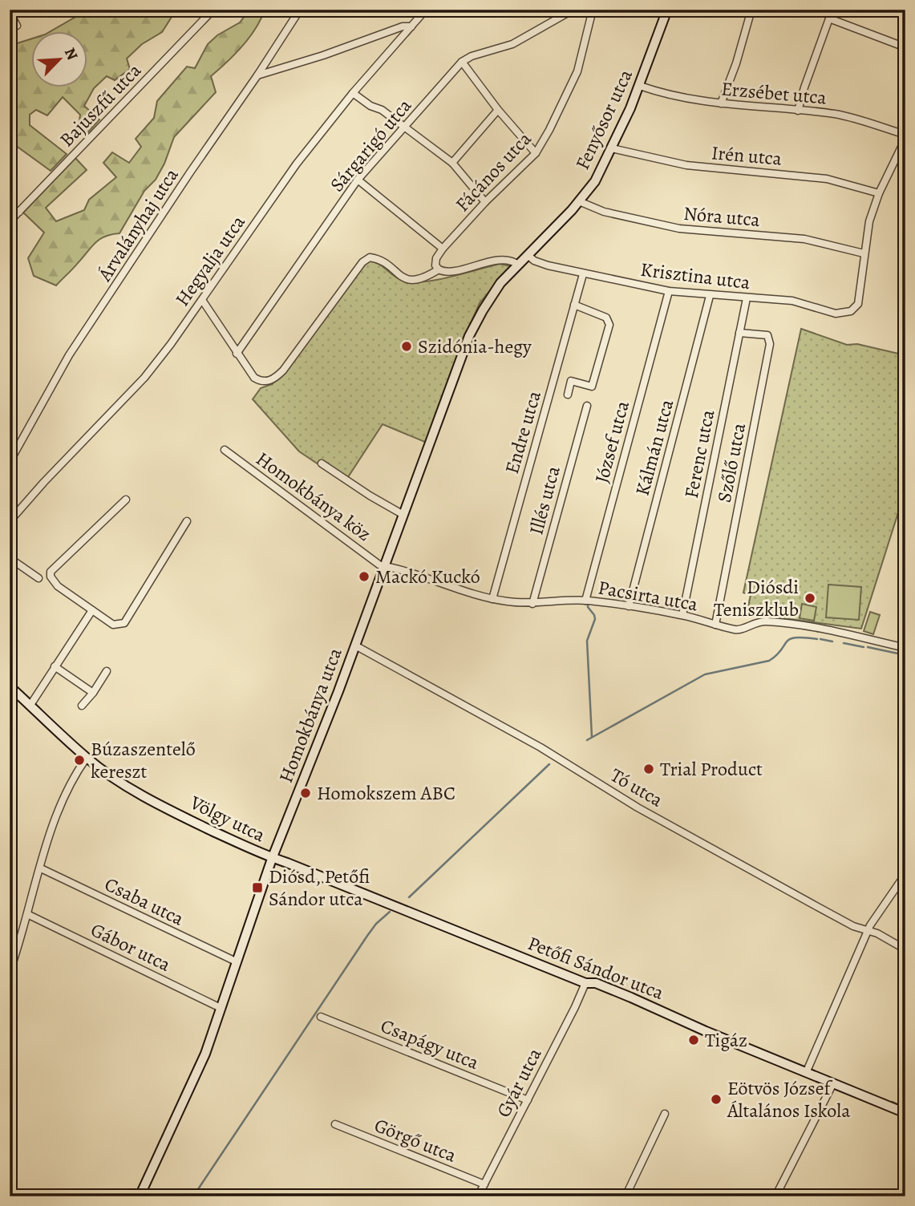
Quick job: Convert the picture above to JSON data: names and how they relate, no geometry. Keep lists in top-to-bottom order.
{
  "streets": {
    "street": [
      "Erzsébet utca",
      "Bajuszfű utca",
      "Fenyősor utca",
      "Sárgarigó utca",
      "Irén utca",
      "Fácános utca",
      "Nóra utca",
      "Árvalányhaj utca",
      "Hegyalja utca",
      "Krisztina utca",
      "Endre utca",
      "József utca",
      "Kálmán utca",
      "Ferenc utca",
      "Szőlő utca",
      "Homokbánya köz",
      "Illés utca",
      "Pacsirta utca",
      "Homokbánya utca",
      "Tó utca",
      "Völgy utca",
      "Csaba utca",
      "Gábor utca",
      "Petőfi Sándor utca",
      "Csapágy utca",
      "Gyár utca",
      "Görgő utca"
    ]
  },
  "crossings": [
    ["Erzsébet utca", "Fenyősor utca"],
    ["Fenyősor utca", "Irén utca"],
    ["Fenyősor utca", "Nóra utca"],
    ["Fenyősor utca", "Krisztina utca"],
    ["Fenyősor utca", "Homokbánya utca"],
    ["Nóra utca", "Krisztina utca"],
    ["Krisztina utca", "Endre utca"],
    ["Krisztina utca", "József utca"],
    ["Krisztina utca", "Kálmán utca"],
    ["Krisztina utca", "Ferenc utca"],
    ["Krisztina utca", "Homokbánya utca"],
    ["Endre utca", "Pacsirta utca"],
    ["József utca", "Pacsirta utca"],
    ["Kálmán utca", "Pacsirta utca"],
    ["Ferenc utca", "Szőlő utca"],
    ["Ferenc utca", "Pacsirta utca"],
    ["Szőlő utca", "Pacsirta utca"],
    ["Homokbánya köz", "Pacsirta utca"],
    ["Homokbánya köz", "Homokbánya utca"],
    ["Illés utca", "Pacsirta utca"],
    ["Pacsirta utca", "Homokbánya utca"],
    ["Homokbánya utca", "Tó utca"],
    ["Homokbánya utca", "Völgy utca"],
    ["Homokbánya utca", "Csaba utca"],
    ["Homokbánya utca", "Gábor utca"],
    ["Homokbánya utca", "Petőfi Sándor utca"],
    ["Völgy utca", "Petőfi Sándor utca"],
    ["Petőfi Sándor utca", "Gyár utca"],
    ["Csapágy utca", "Gyár utca"],
    ["Gyár utca", "Görgő utca"]
  ],
  "places": {
    "other": [
      "Szidónia-hegy",
      "Mackó Kuckó",
      "Diósdi Teniszklub",
      "Búzaszentelő kereszt",
      "Trial Product",
      "Homokszem ABC",
      "Tigáz",
      "Eötvös József Általános Iskola"
    ],
    "transit": ["Diósd, Petőfi Sándor utca"]
  },
  "north": "top right"
}
